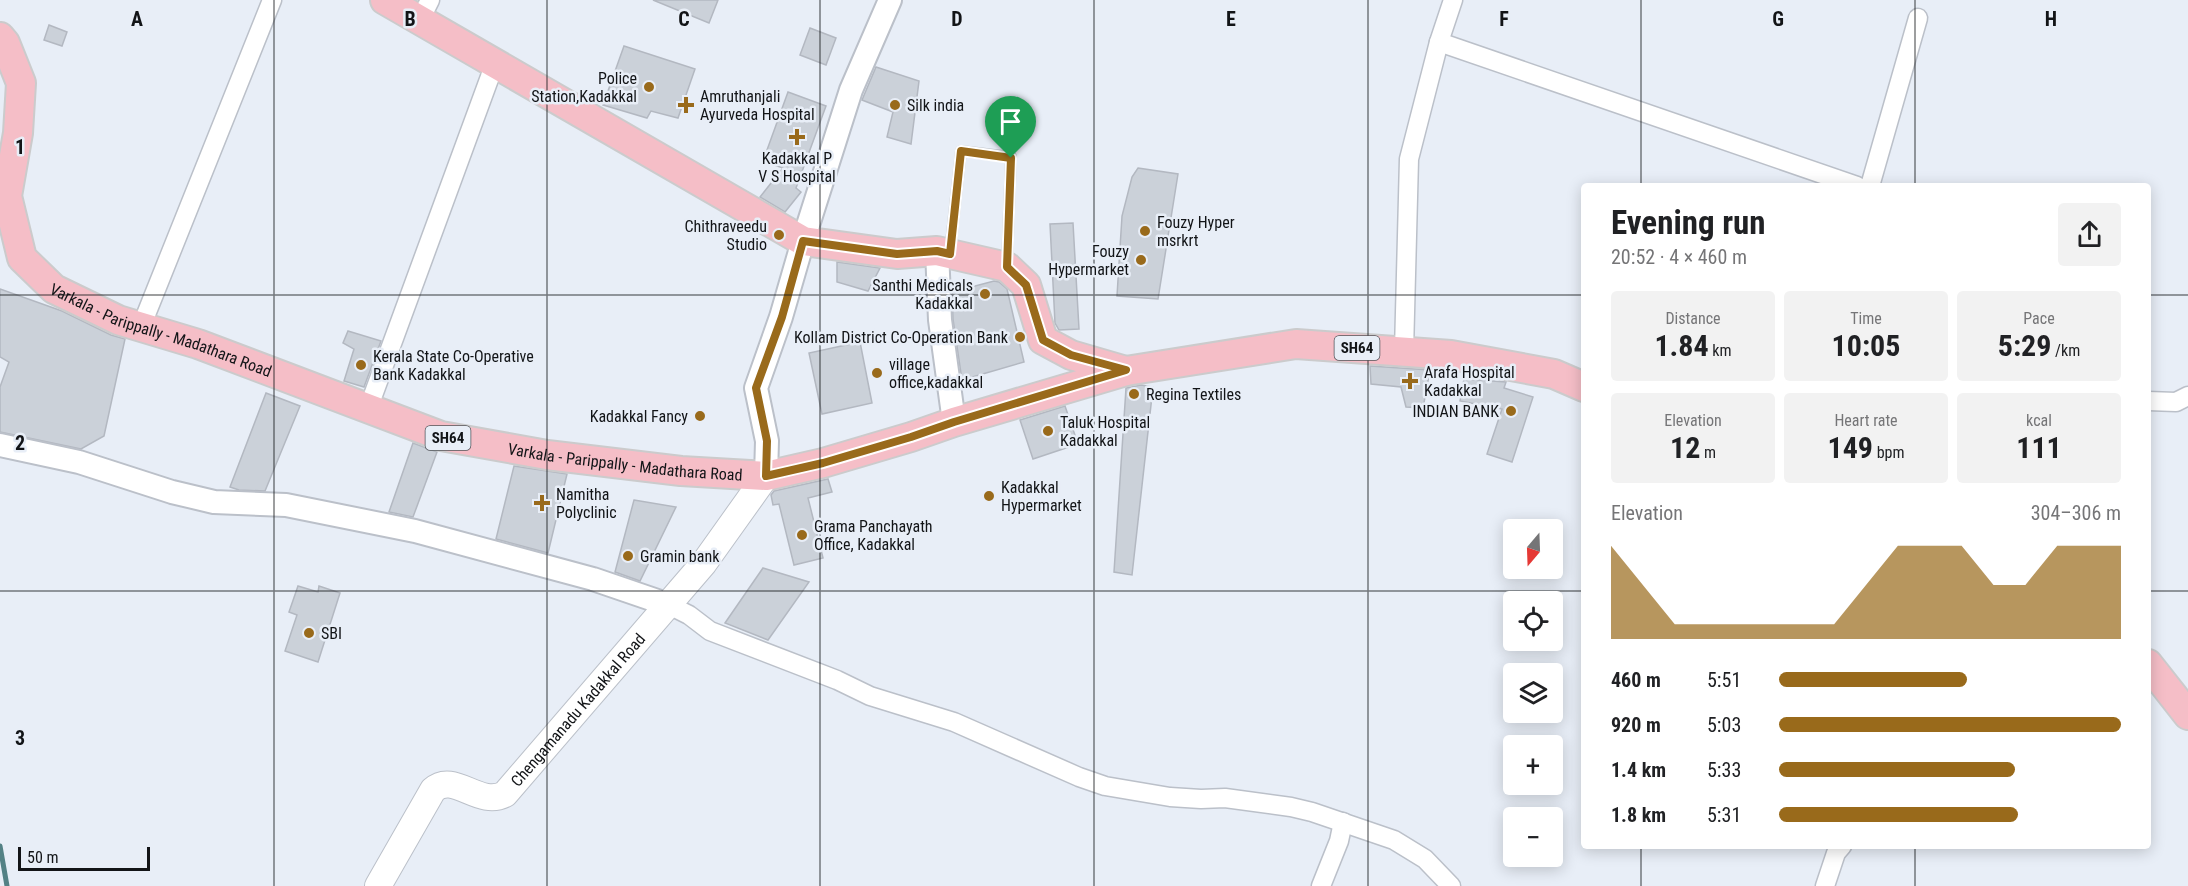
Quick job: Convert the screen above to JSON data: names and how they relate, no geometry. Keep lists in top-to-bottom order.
{
  "streets": {
    "main road": ["Varkala - Parippally - Madathara Road", "SH64", "Chengamanadu Kadakkal Road"]
  },
  "crossings": [
    ["Varkala - Parippally - Madathara Road", "Chengamanadu Kadakkal Road"]
  ],
  "places": {
    "other": [
      "Police Station,Kadakkal",
      "Silk india",
      "Fouzy Hyper msrkrt",
      "Chithraveedu Studio",
      "Fouzy Hypermarket",
      "Santhi Medicals Kadakkal",
      "Kollam District Co-Operation Bank",
      "Kerala State Co-Operative Bank Kadakkal",
      "village office,kadakkal",
      "Regina Textiles",
      "INDIAN BANK",
      "Kadakkal Fancy",
      "Taluk Hospital Kadakkal",
      "Kadakkal Hypermarket",
      "Grama Panchayath Office, Kadakkal",
      "Gramin bank",
      "SBI"
    ],
    "health": [
      "Amruthanjali Ayurveda Hospital",
      "Kadakkal P V S Hospital",
      "Arafa Hospital Kadakkal",
      "Namitha Polyclinic"
    ]
  },
  "scale_bar": "50 m",
  "north": "bottom",
  "page": {
    "heading": ["Evening run", "20:52 · 4 × 460 m"],
    "stats": [
      ["Distance", "1.84 km"],
      ["Time", "10:05"],
      ["Pace", "5:29 /km"],
      ["Elevation", "12 m"],
      ["Heart rate", "149 bpm"],
      ["kcal", "111"]
    ],
    "chart": ["Elevation", "304–306 m"],
    "map_buttons": ["+", "−"],
    "list": [
      {
        "name": "460 m",
        "note": "5:51"
      },
      {
        "name": "920 m",
        "note": "5:03"
      },
      {
        "name": "1.4 km",
        "note": "5:33"
      },
      {
        "name": "1.8 km",
        "note": "5:31"
      }
    ],
    "scale": "50 m"
  },
  "grid": {
    "columns": [
      "A",
      "B",
      "C",
      "D",
      "E",
      "F",
      "G",
      "H"
    ],
    "rows": ["1", "2", "3"]
  }
}
